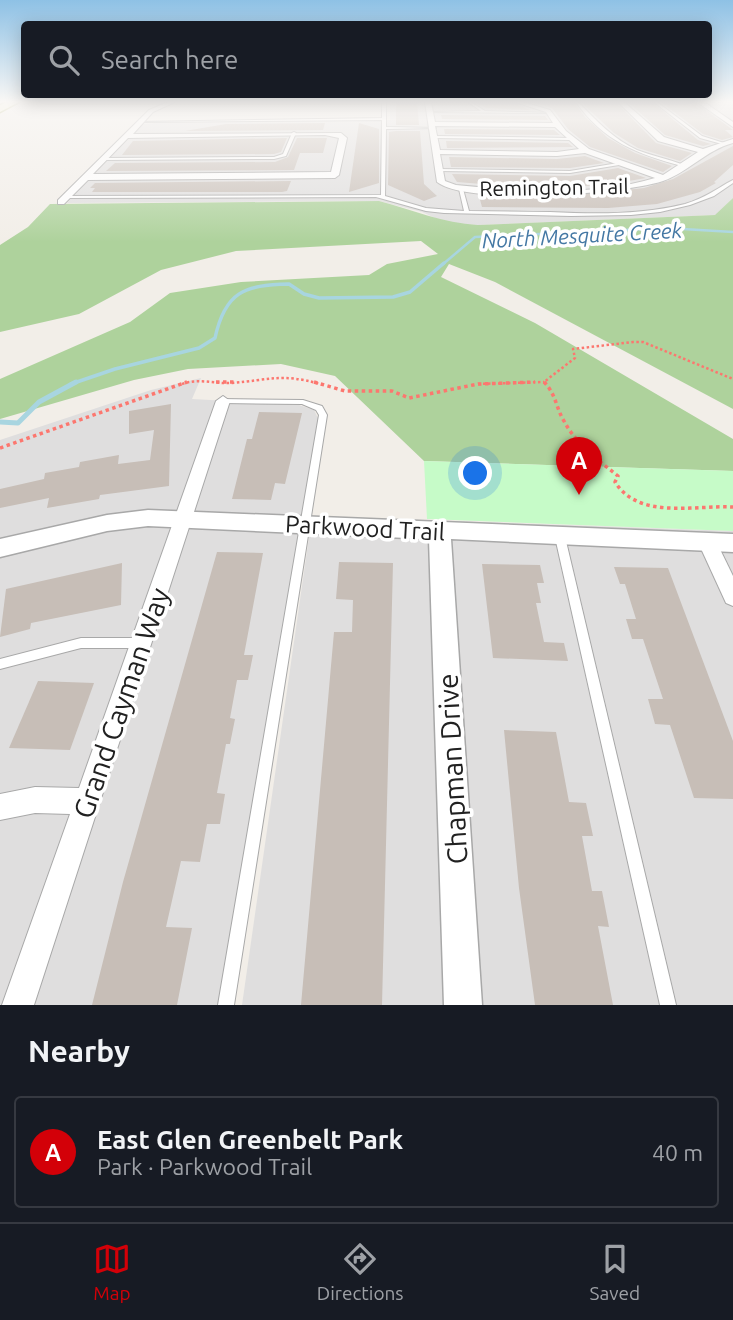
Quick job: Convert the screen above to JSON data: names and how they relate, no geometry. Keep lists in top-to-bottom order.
{
  "streets": {
    "street": [
      "Remington Trail",
      "Parkwood Trail",
      "Grand Cayman Way",
      "Chapman Drive"
    ]
  },
  "crossings": [
    ["Parkwood Trail", "Grand Cayman Way"],
    ["Parkwood Trail", "Chapman Drive"]
  ],
  "water": ["North Mesquite Creek"],
  "page": {
    "search": "Search here",
    "pins": "A",
    "heading": "Nearby",
    "list": [
      {
        "mark": "A",
        "name": "East Glen Greenbelt Park",
        "note": "Park · Parkwood Trail",
        "value": "40 m"
      }
    ],
    "nav": ["Map", "Directions", "Saved"]
  }
}
